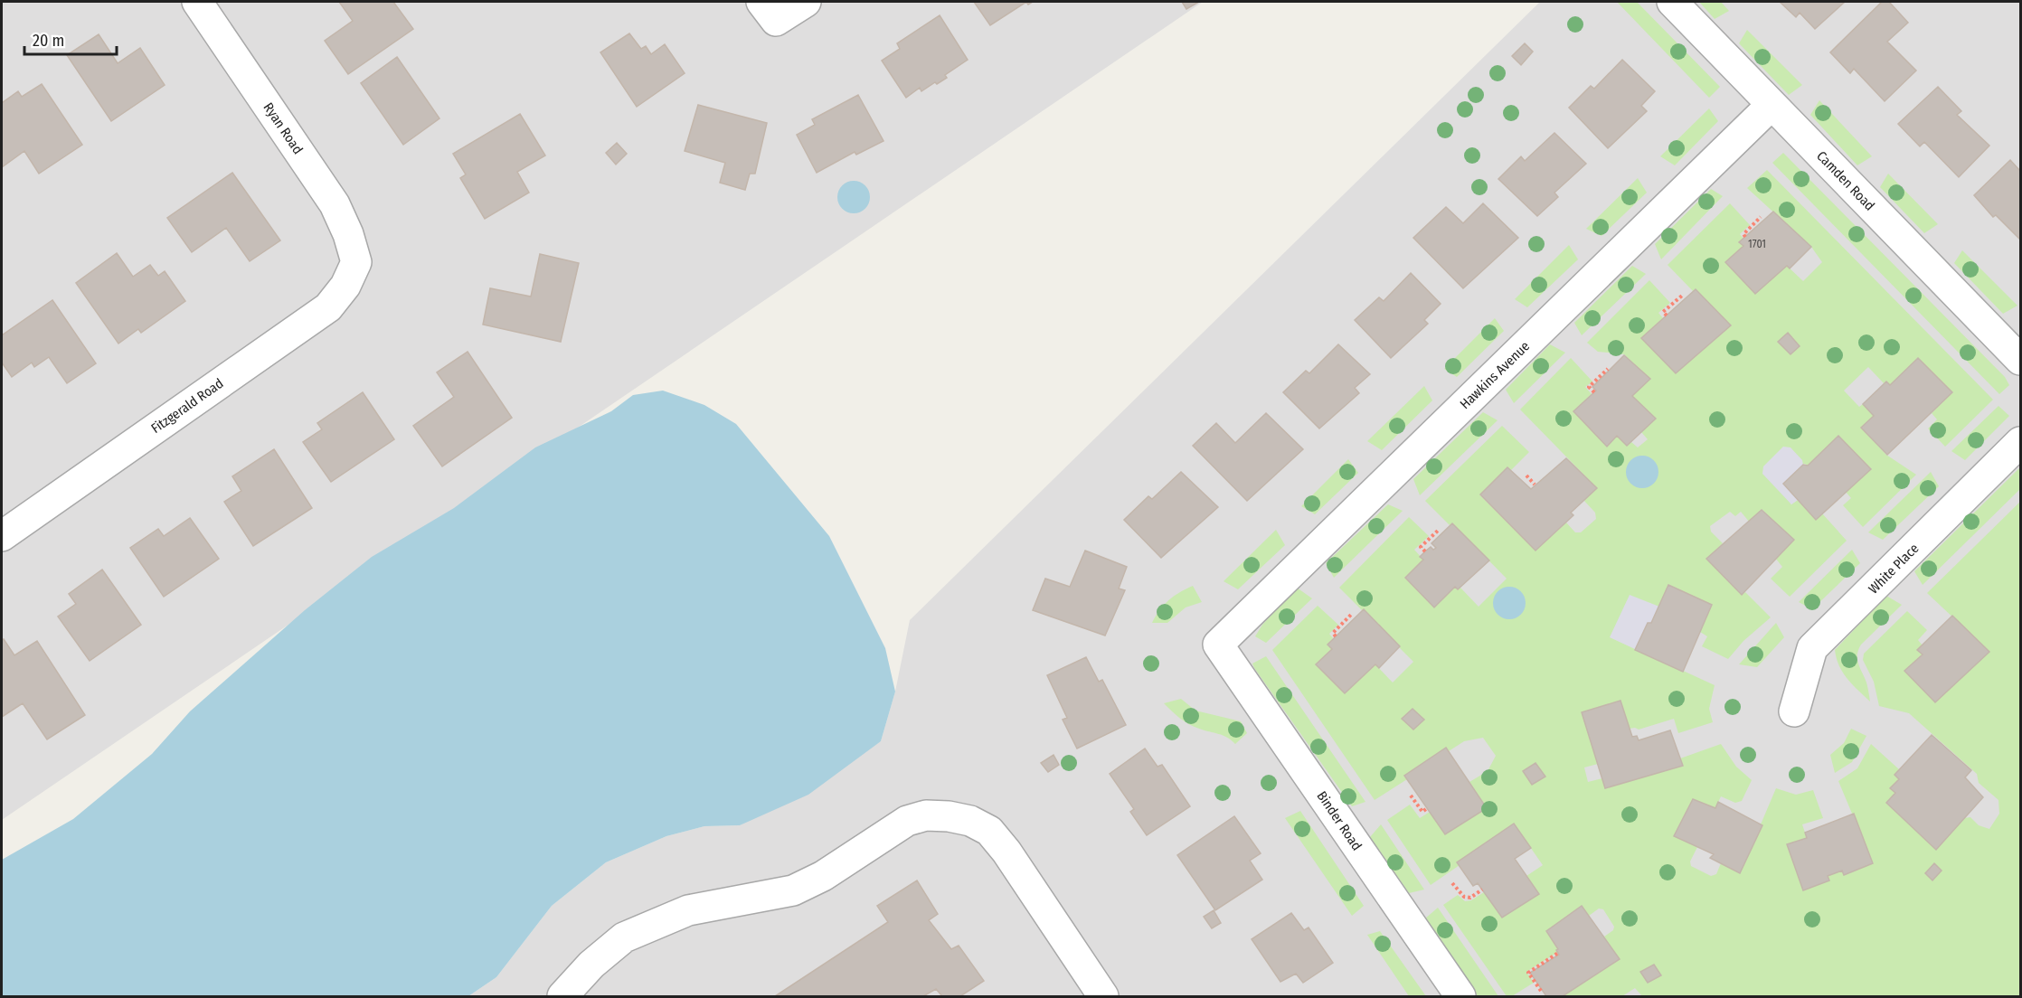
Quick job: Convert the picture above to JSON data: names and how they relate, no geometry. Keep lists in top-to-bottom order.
{
  "streets": {
    "street": [
      "Ryan Road",
      "Camden Road",
      "Hawkins Avenue",
      "Fitzgerald Road",
      "White Place",
      "Binder Road"
    ]
  },
  "crossings": [
    ["Ryan Road", "Fitzgerald Road"],
    ["Camden Road", "Hawkins Avenue"],
    ["Hawkins Avenue", "Binder Road"]
  ],
  "house_numbers": ["1701"],
  "scale_bar": "20 m"
}
